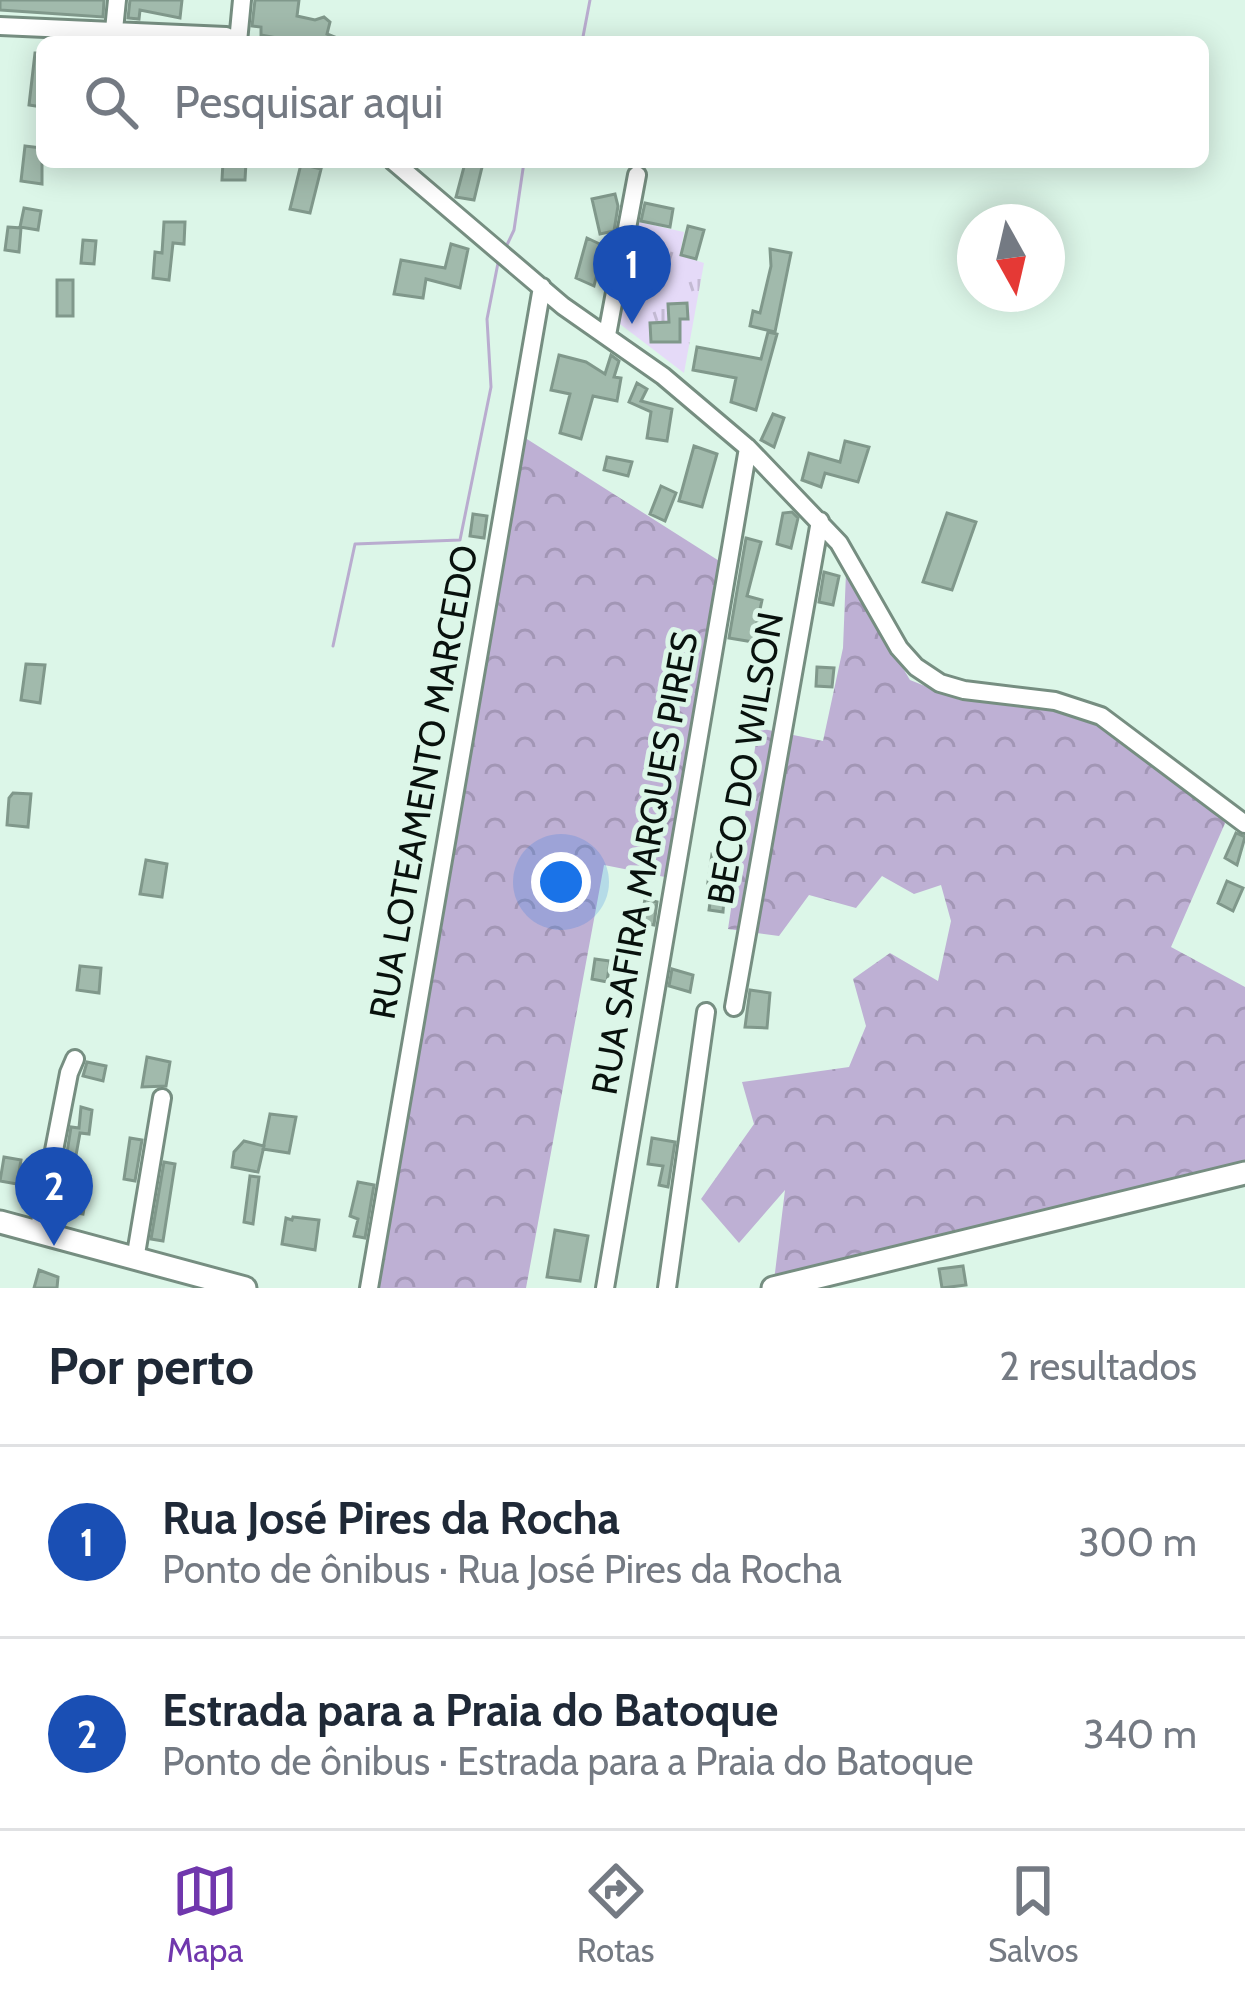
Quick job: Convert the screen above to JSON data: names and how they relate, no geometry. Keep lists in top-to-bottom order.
{
  "streets": {
    "street": ["BECO DO WILSON", "RUA LOTEAMENTO MARCEDO", "RUA SAFIRA MARQUES PIRES"]
  },
  "north": "bottom",
  "page": {
    "search": "Pesquisar aqui",
    "pins": ["1", "2"],
    "heading": ["Por perto", "2 resultados"],
    "list": [
      {
        "mark": "1",
        "name": "Rua José Pires da Rocha",
        "note": "Ponto de ônibus · Rua José Pires da Rocha",
        "value": "300 m"
      },
      {
        "mark": "2",
        "name": "Estrada para a Praia do Batoque",
        "note": "Ponto de ônibus · Estrada para a Praia do Batoque",
        "value": "340 m"
      }
    ],
    "nav": ["Mapa", "Rotas", "Salvos"]
  }
}
